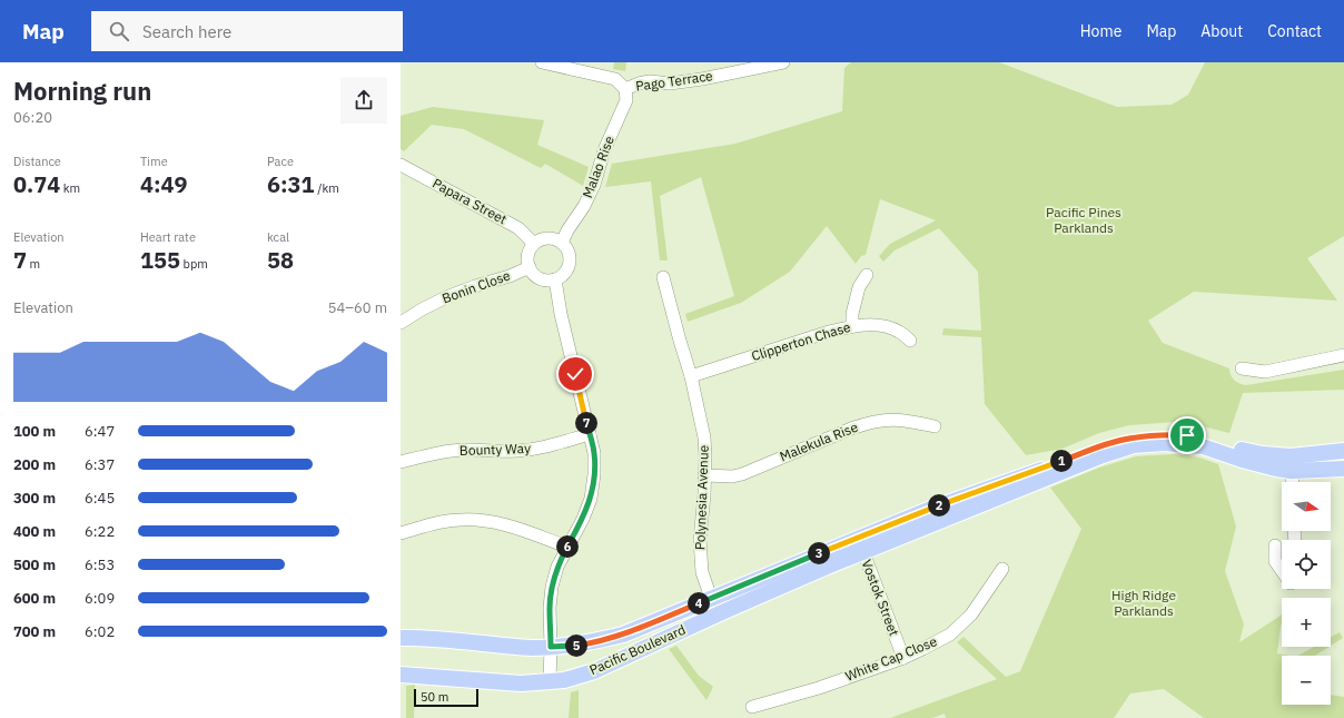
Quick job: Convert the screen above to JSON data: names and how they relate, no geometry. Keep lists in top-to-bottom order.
{
  "streets": {
    "main road": ["Pacific Boulevard"],
    "street": [
      "Pago Terrace",
      "Malao Rise",
      "Papara Street",
      "Bonin Close",
      "Clipperton Chase",
      "Malekula Rise",
      "Bounty Way",
      "Polynesia Avenue",
      "Vostok Street",
      "White Cap Close"
    ]
  },
  "crossings": [
    ["Pago Terrace", "Malao Rise"],
    ["Malao Rise", "Papara Street"],
    ["Malao Rise", "Bonin Close"],
    ["Papara Street", "Bonin Close"],
    ["Clipperton Chase", "Polynesia Avenue"],
    ["Malekula Rise", "Polynesia Avenue"],
    ["Polynesia Avenue", "Pacific Boulevard"],
    ["Vostok Street", "Pacific Boulevard"],
    ["Vostok Street", "White Cap Close"]
  ],
  "parks": ["Pacific Pines Parklands", "High Ridge Parklands"],
  "scale_bar": "50 m",
  "north": "right",
  "page": {
    "header": "Map",
    "search": "Search here",
    "nav": [
      "Home",
      "Map",
      "About",
      "Contact"
    ],
    "heading": ["Morning run", "06:20"],
    "stats": [
      ["Distance", "0.74 km"],
      ["Time", "4:49"],
      ["Pace", "6:31 /km"],
      ["Elevation", "7 m"],
      ["Heart rate", "155 bpm"],
      ["kcal", "58"]
    ],
    "chart": ["Elevation", "54–60 m"],
    "pins": [
      "7",
      "1",
      "2",
      "6",
      "3",
      "4",
      "5"
    ],
    "list": [
      {
        "name": "100 m",
        "note": "6:47"
      },
      {
        "name": "200 m",
        "note": "6:37"
      },
      {
        "name": "300 m",
        "note": "6:45"
      },
      {
        "name": "400 m",
        "note": "6:22"
      },
      {
        "name": "500 m",
        "note": "6:53"
      },
      {
        "name": "600 m",
        "note": "6:09"
      },
      {
        "name": "700 m",
        "note": "6:02"
      }
    ],
    "map_buttons": ["+", "−"],
    "scale": "50 m"
  }
}
